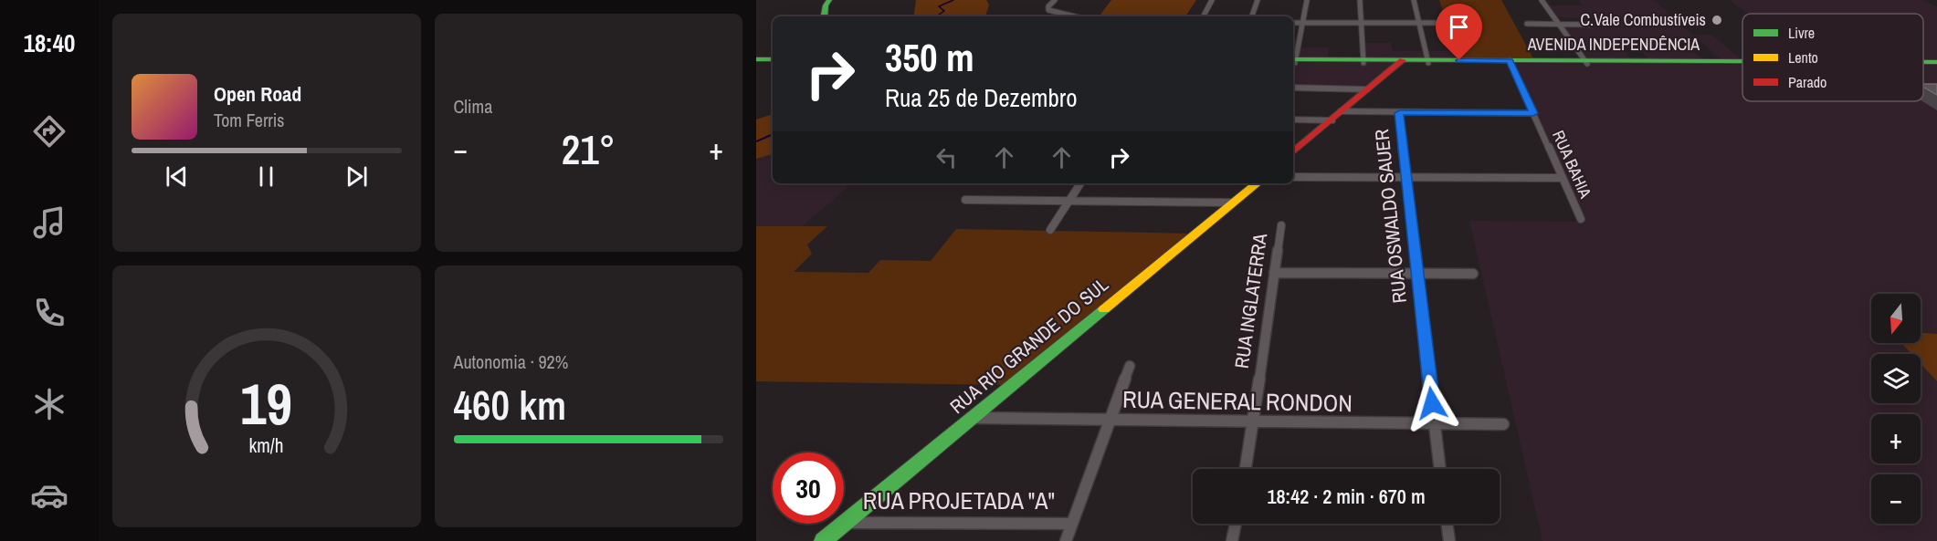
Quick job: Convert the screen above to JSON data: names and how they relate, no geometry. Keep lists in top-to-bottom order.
{
  "streets": {
    "main road": ["AVENIDA INDEPENDÊNCIA", "RUA RIO GRANDE DO SUL"],
    "street": [
      "RUA BAHIA",
      "RUA OSWALDO SAUER",
      "RUA INGLATERRA",
      "RUA GENERAL RONDON",
      "RUA PROJETADA \"A\""
    ]
  },
  "crossings": [
    ["AVENIDA INDEPENDÊNCIA", "RUA BAHIA"],
    ["RUA OSWALDO SAUER", "RUA GENERAL RONDON"],
    ["RUA INGLATERRA", "RUA GENERAL RONDON"],
    ["RUA RIO GRANDE DO SUL", "RUA GENERAL RONDON"],
    ["RUA RIO GRANDE DO SUL", "RUA PROJETADA \"A\""]
  ],
  "places": ["C.Vale Combustíveis"],
  "legend": ["Livre", "Lento", "Parado"],
  "north": "bottom",
  "page": {
    "tabs": "18:40",
    "tile": [
      "Clima",
      ["Autonomia · 92%", "460 km"]
    ],
    "turn": ["350 m", "Rua 25 de Dezembro"],
    "song": ["Open Road", "Tom Ferris"],
    "heat": ["−", "21°", "+"],
    "map_buttons": ["+", "−"],
    "limit": "30",
    "trip": "18:42 · 2 min · 670 m",
    "gauge": ["19", "km/h"]
  }
}
